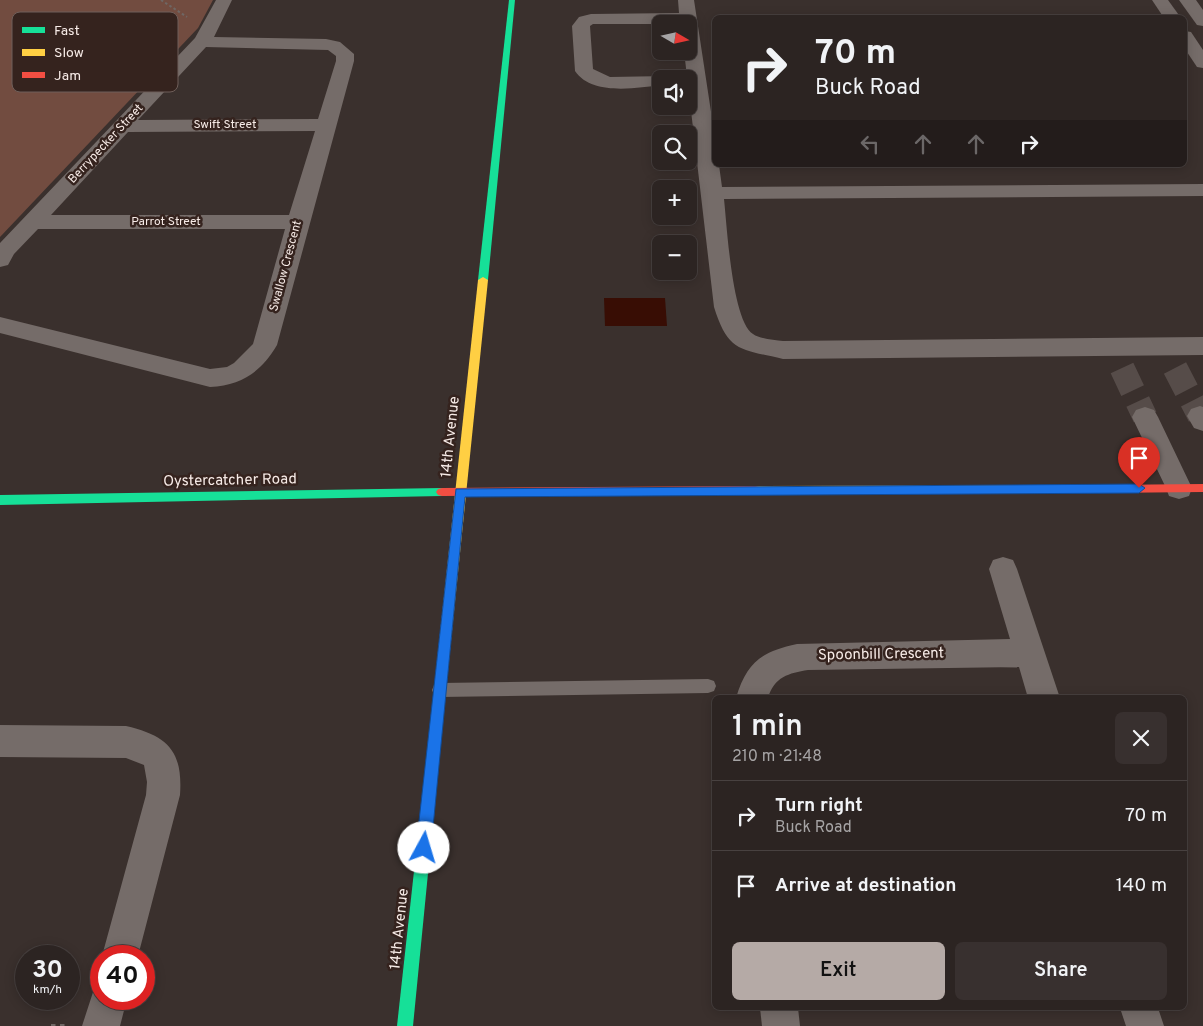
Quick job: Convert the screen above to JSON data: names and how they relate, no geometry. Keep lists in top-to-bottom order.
{
  "streets": {
    "street": [
      "Swift Street",
      "Berrypecker Street",
      "Parrot Street",
      "Swallow Crescent",
      "14th Avenue",
      "Oystercatcher Road",
      "Spoonbill Crescent"
    ]
  },
  "crossings": [
    ["Swift Street", "Berrypecker Street"],
    ["Swift Street", "Swallow Crescent"],
    ["Berrypecker Street", "Parrot Street"],
    ["Berrypecker Street", "Swallow Crescent"],
    ["Parrot Street", "Swallow Crescent"],
    ["14th Avenue", "Oystercatcher Road"]
  ],
  "legend": ["Fast", "Slow", "Jam"],
  "north": "right",
  "page": {
    "map_buttons": ["+", "−"],
    "turn": ["70 m", "Buck Road"],
    "heading": ["1 min", "210 m · 21:48"],
    "list": [
      {
        "name": "Turn right",
        "note": "Buck Road",
        "value": "70 m"
      },
      {
        "name": "Arrive at destination",
        "value": "140 m"
      }
    ],
    "buttons": ["Exit", "Share"],
    "speed": "30 km/h",
    "limit": "40"
  }
}
